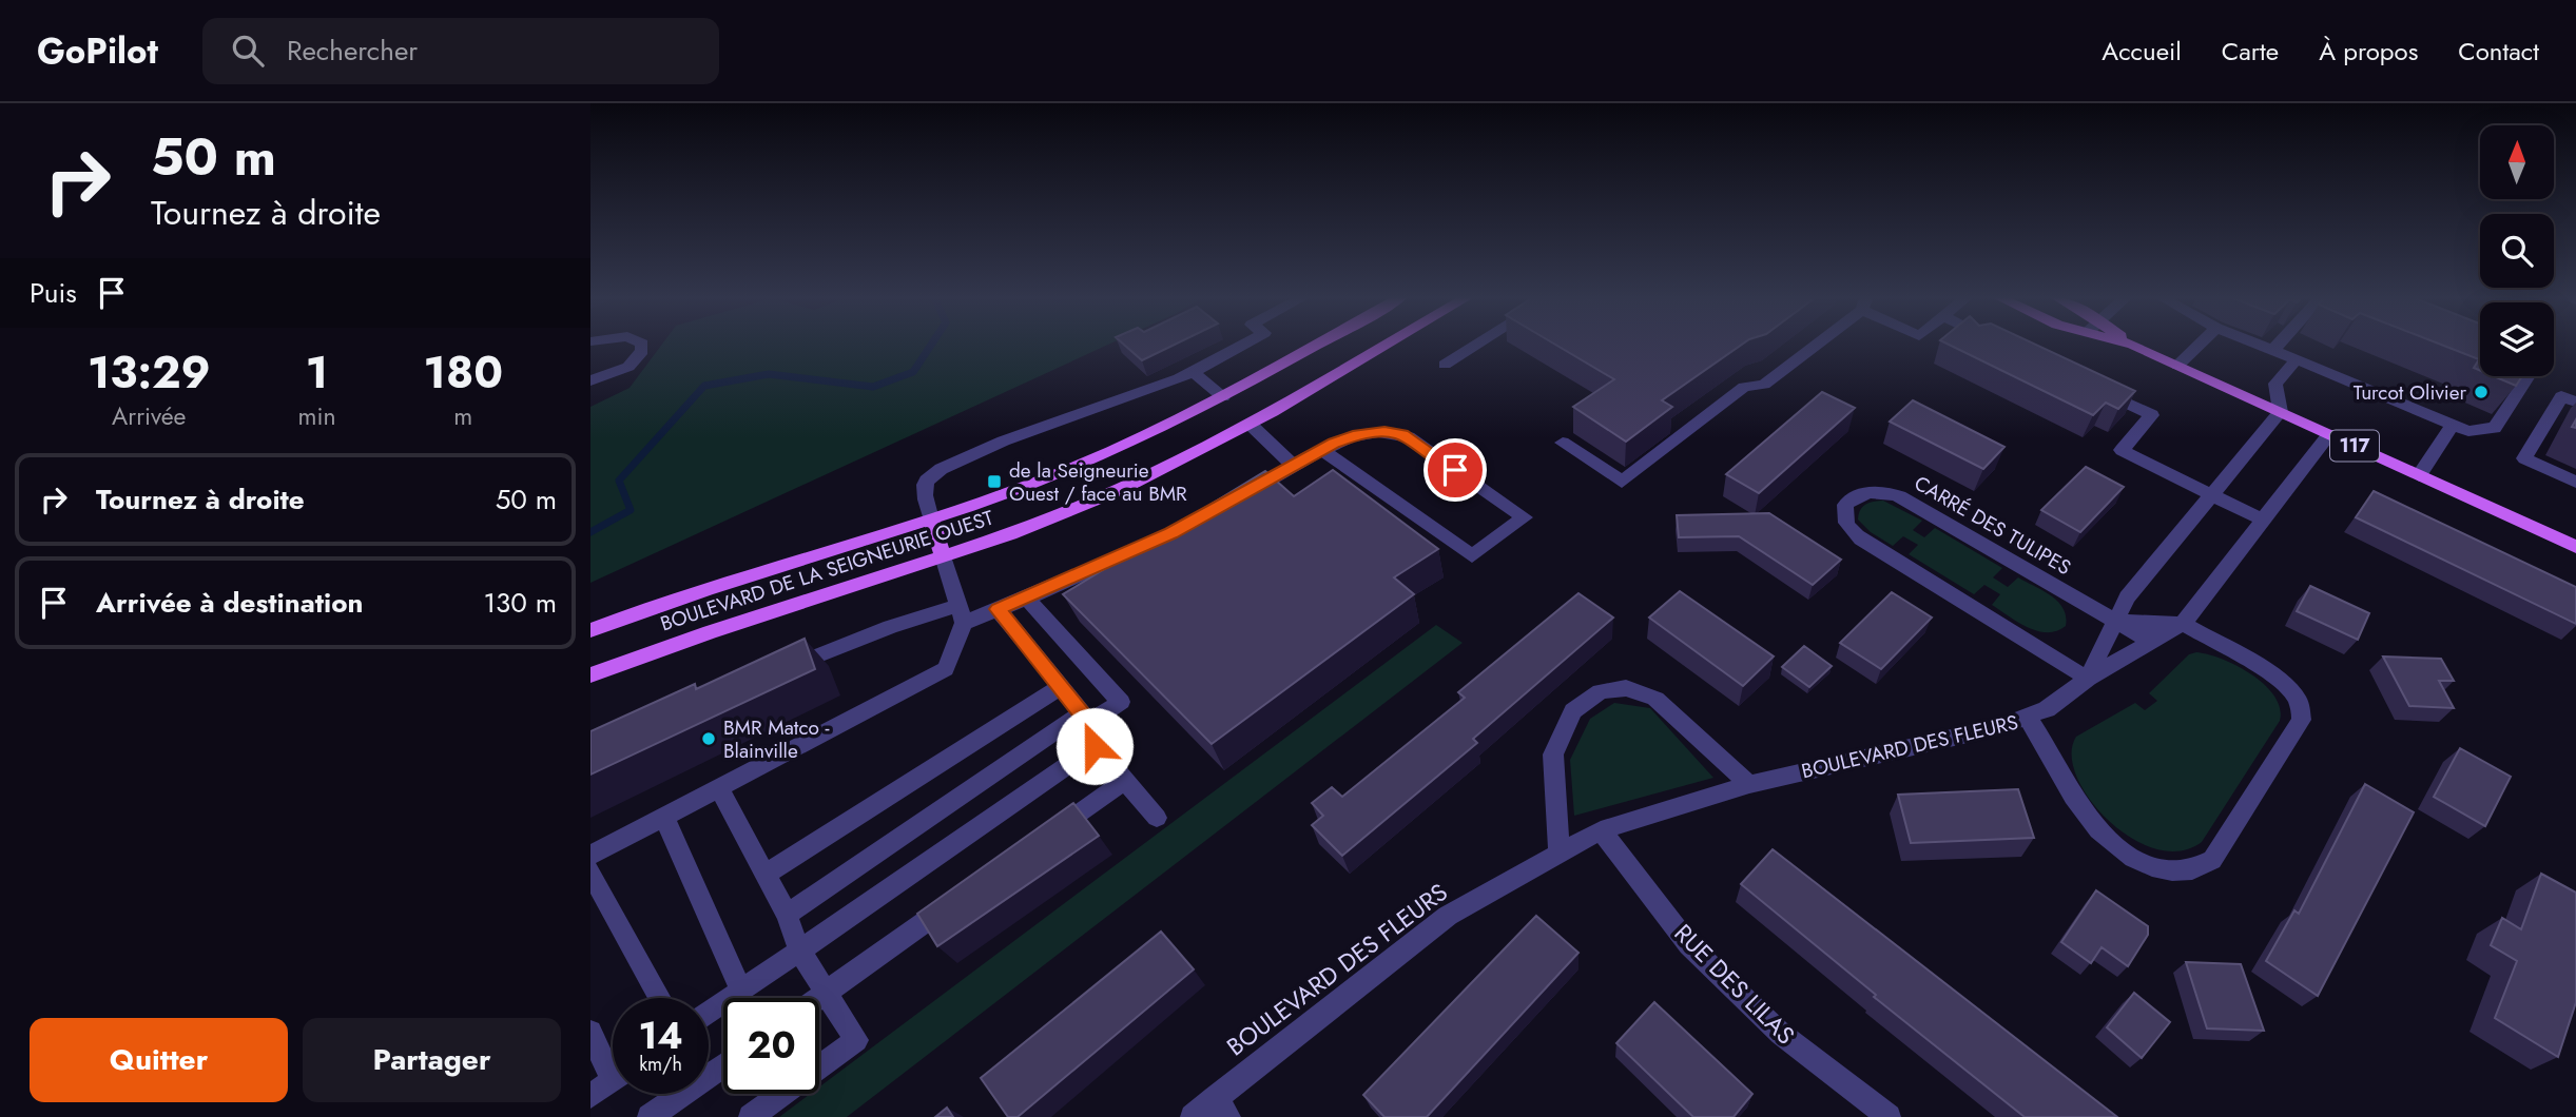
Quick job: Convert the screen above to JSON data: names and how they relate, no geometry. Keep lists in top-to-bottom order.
{
  "streets": {
    "main road": ["117", "BOULEVARD DE LA SEIGNEURIE OUEST"],
    "street": ["CARRÉ DES TULIPES", "BOULEVARD DES FLEURS", "RUE DES LILAS"]
  },
  "crossings": [
    ["117", "BOULEVARD DES FLEURS"],
    ["CARRÉ DES TULIPES", "BOULEVARD DES FLEURS"],
    ["BOULEVARD DES FLEURS", "RUE DES LILAS"]
  ],
  "places": {
    "other": ["Turcot Olivier", "BMR Matco - Blainville"],
    "transit": ["de la Seigneurie Ouest / face au BMR"]
  },
  "north": "top",
  "page": {
    "header": "GoPilot",
    "search": "Rechercher",
    "nav": [
      "Accueil",
      "Carte",
      "À propos",
      "Contact"
    ],
    "turn": ["50 m", "Tournez à droite"],
    "then": "Puis",
    "eta": [
      "13:29",
      "Arrivée",
      "1",
      "min",
      "180",
      "m"
    ],
    "list": [
      {
        "name": "Tournez à droite",
        "value": "50 m"
      },
      {
        "name": "Arrivée à destination",
        "value": "130 m"
      }
    ],
    "speed": "14 km/h",
    "limit": "20",
    "buttons": ["Quitter", "Partager"]
  }
}
